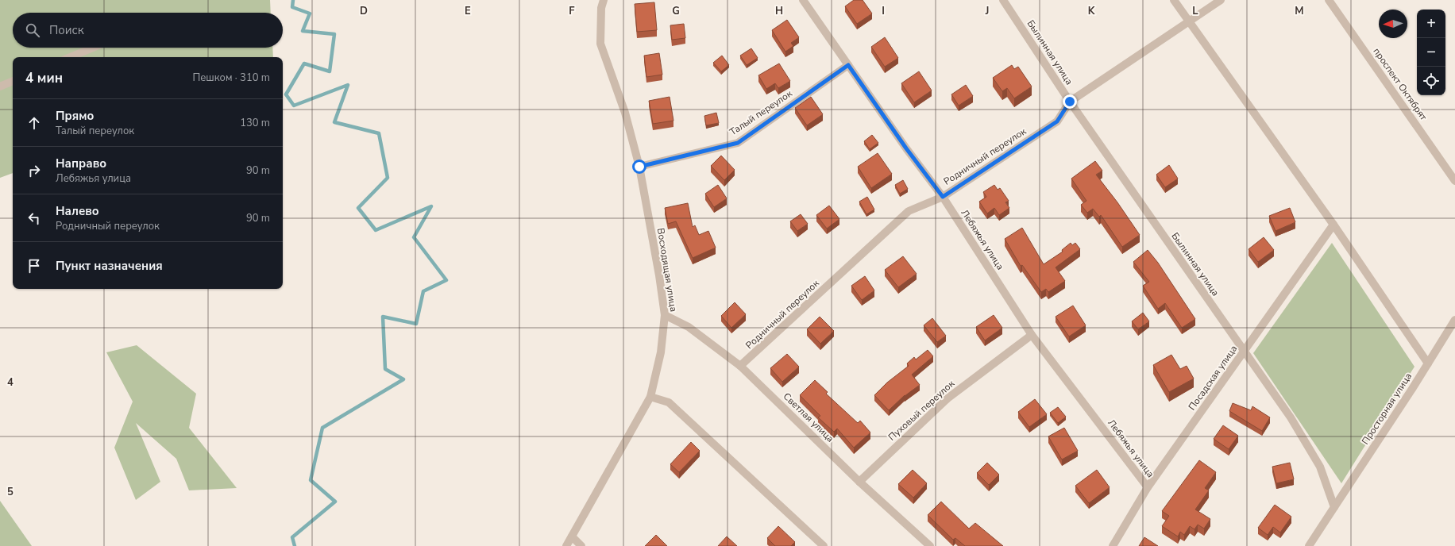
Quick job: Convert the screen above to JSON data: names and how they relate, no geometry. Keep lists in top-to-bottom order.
{
  "streets": {
    "street": [
      "Былинная улица",
      "проспект Октябрят",
      "Талый переулок",
      "Родничный переулок",
      "Лебяжья улица",
      "Восходящая улица",
      "Посадская улица",
      "Просторная улица",
      "Пуховый переулок",
      "Светлая улица"
    ]
  },
  "crossings": [
    ["Былинная улица", "Родничный переулок"],
    ["Былинная улица", "Посадская улица"],
    ["Былинная улица", "Просторная улица"],
    ["Талый переулок", "Лебяжья улица"],
    ["Талый переулок", "Восходящая улица"],
    ["Родничный переулок", "Лебяжья улица"],
    ["Родничный переулок", "Светлая улица"],
    ["Лебяжья улица", "Посадская улица"],
    ["Лебяжья улица", "Пуховый переулок"],
    ["Восходящая улица", "Светлая улица"],
    ["Пуховый переулок", "Светлая улица"]
  ],
  "north": "left",
  "page": {
    "map_buttons": ["+", "−"],
    "search": "Поиск",
    "heading": ["4 мин", "Пешком · 310 m"],
    "list": [
      ["Прямо", "Талый переулок", "130 m"],
      ["Направо", "Лебяжья улица", "90 m"],
      ["Налево", "Родничный переулок", "90 m"],
      "Пункт назначения"
    ]
  },
  "grid": {
    "columns": [
      "D",
      "E",
      "F",
      "G",
      "H",
      "I",
      "J",
      "K",
      "L",
      "M"
    ],
    "rows": ["4", "5"]
  }
}
